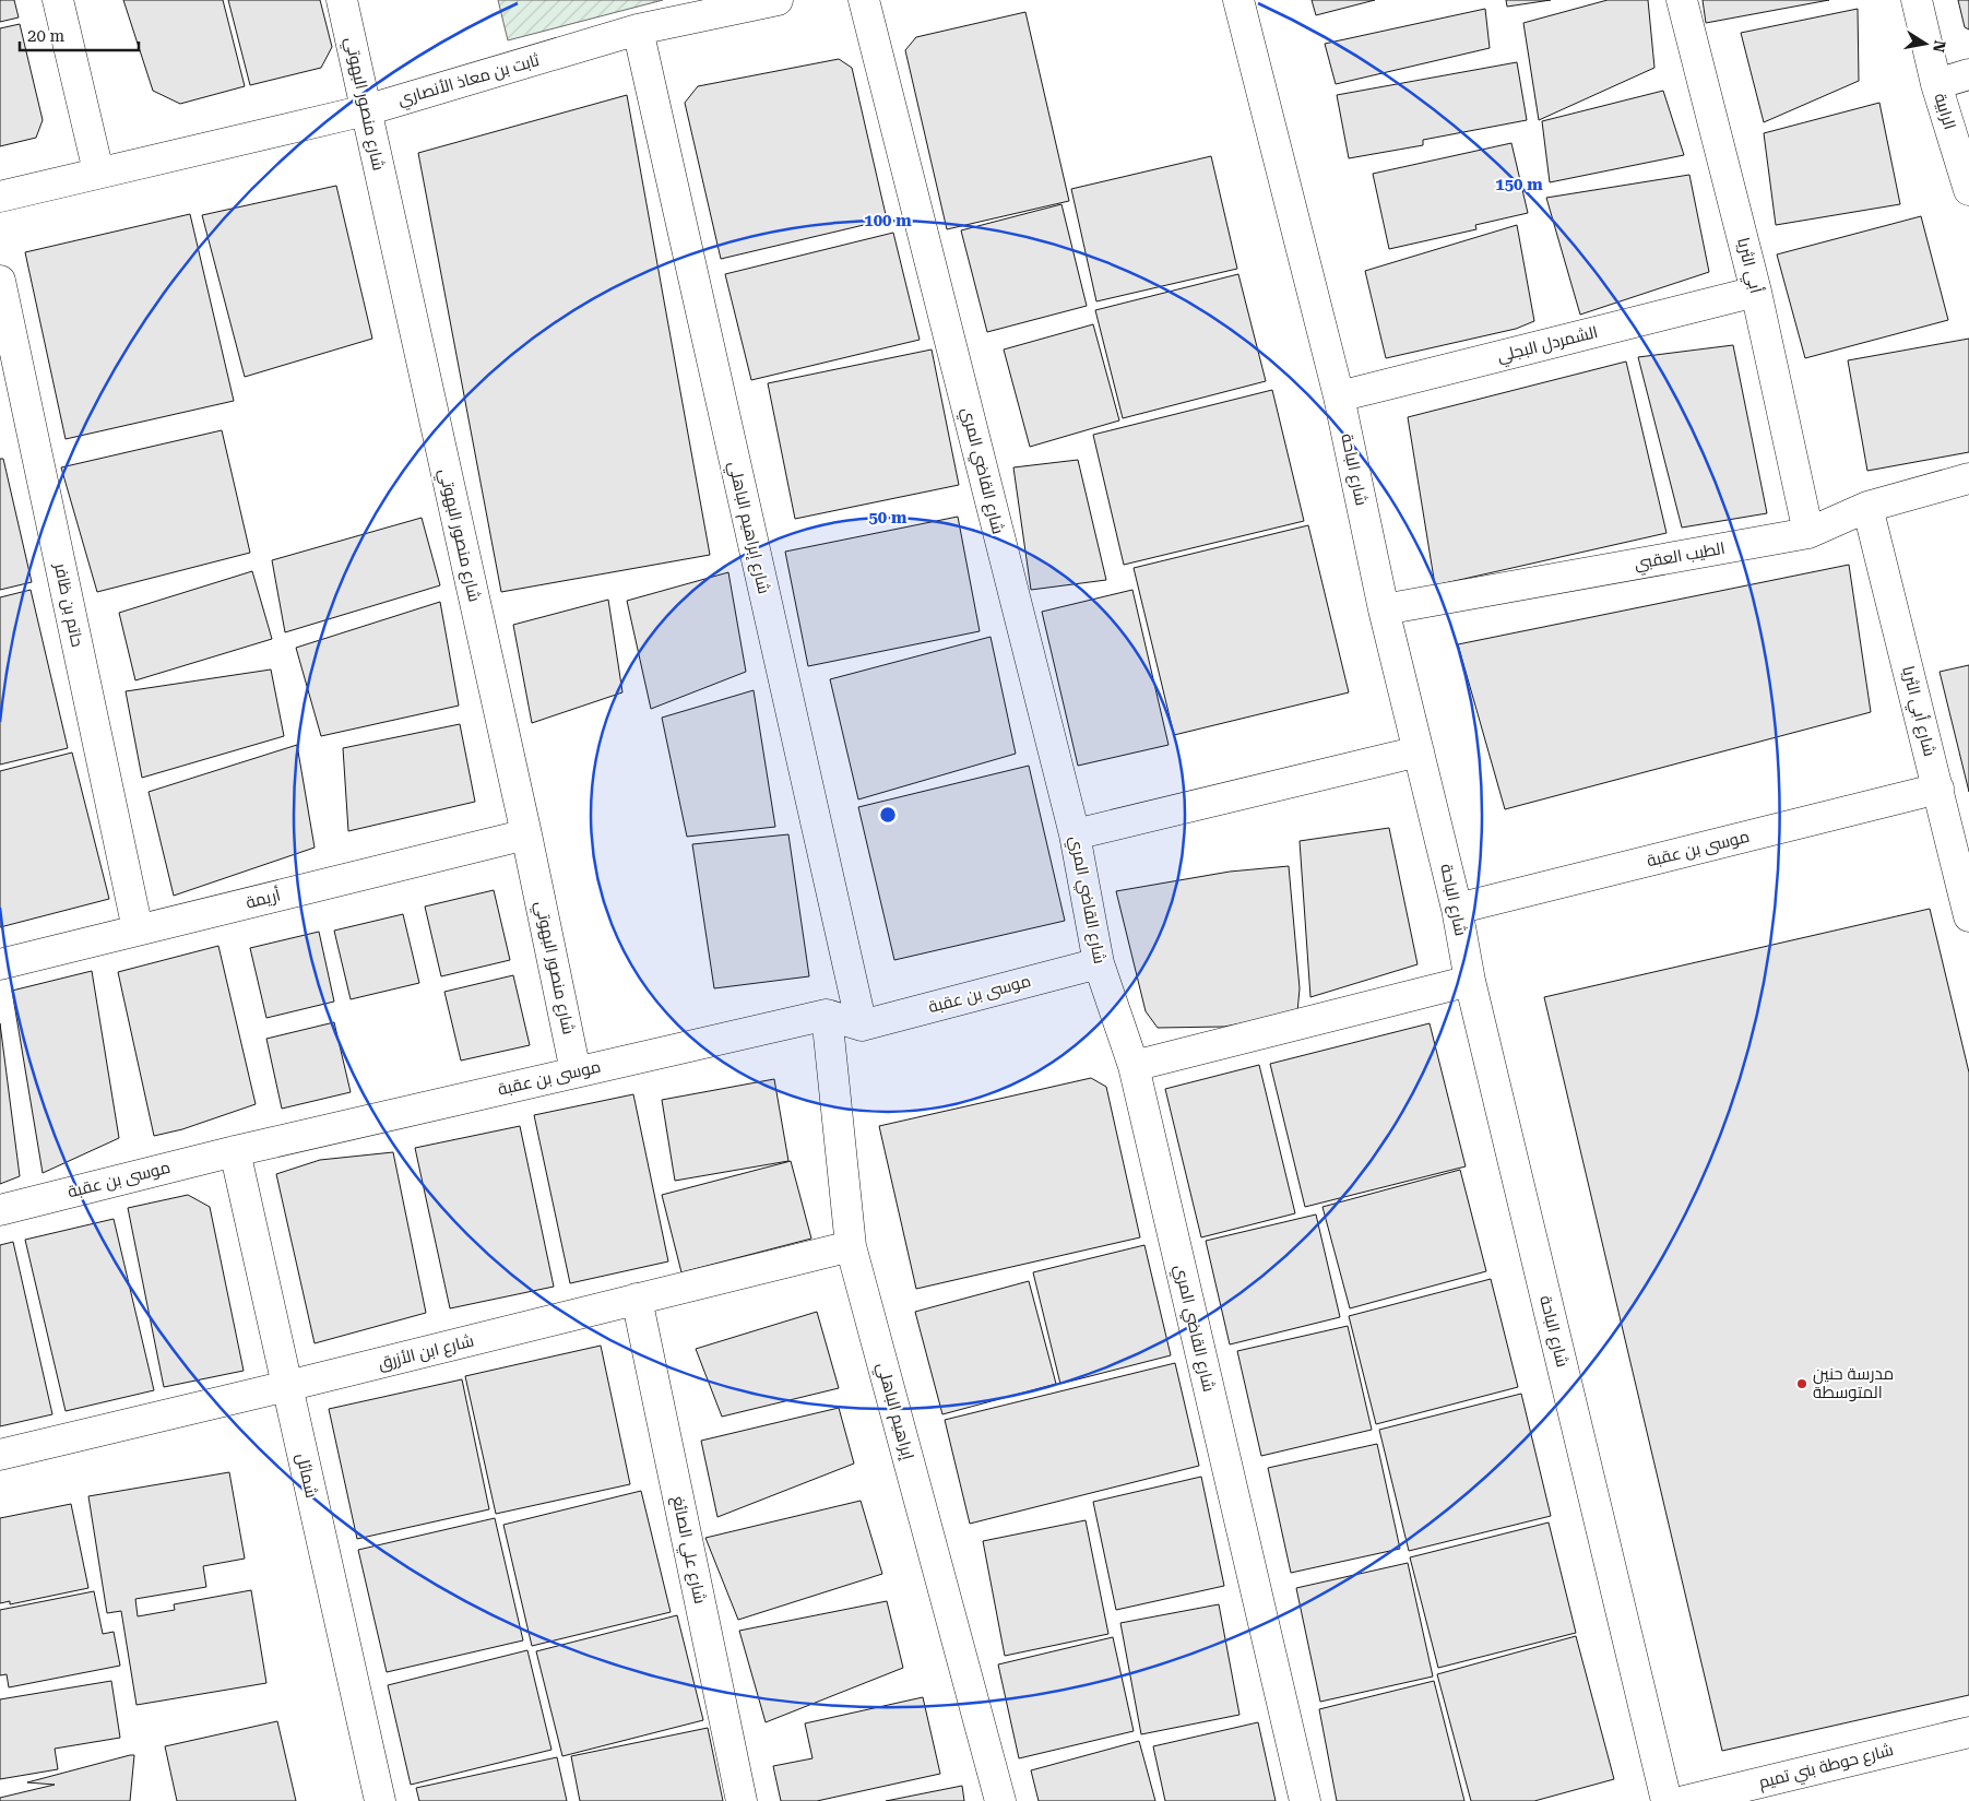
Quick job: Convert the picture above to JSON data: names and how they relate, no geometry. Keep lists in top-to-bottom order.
{
  "streets": {
    "street": [
      "ثابت بن معاذ الأنصاري",
      "شارع منصور البهوتي",
      "الرابية",
      "أبي الثريا",
      "الشمردل البجلي",
      "شارع الباحة",
      "شارع القاضي المري",
      "شارع إبراهيم الباهلي",
      "الطيب العقبي",
      "حاتم بن ظافر",
      "شارع أبي الثريا",
      "موسى بن عقبة",
      "أريمة",
      "شارع ابن الأزرق",
      "إبراهيم الباهلي",
      "شمائل",
      "شارع علي الصائغ",
      "شارع حوطة بني تميم"
    ]
  },
  "crossings": [
    ["ثابت بن معاذ الأنصاري", "شارع منصور البهوتي"],
    ["ثابت بن معاذ الأنصاري", "شارع إبراهيم الباهلي"],
    ["شارع منصور البهوتي", "موسى بن عقبة"],
    ["شارع منصور البهوتي", "أريمة"],
    ["أبي الثريا", "الشمردل البجلي"],
    ["أبي الثريا", "الطيب العقبي"],
    ["الشمردل البجلي", "شارع الباحة"],
    ["شارع الباحة", "الطيب العقبي"],
    ["شارع الباحة", "موسى بن عقبة"],
    ["شارع القاضي المري", "موسى بن عقبة"],
    ["شارع إبراهيم الباهلي", "موسى بن عقبة"],
    ["الطيب العقبي", "شارع أبي الثريا"],
    ["حاتم بن ظافر", "أريمة"],
    ["شارع أبي الثريا", "موسى بن عقبة"],
    ["موسى بن عقبة", "إبراهيم الباهلي"],
    ["موسى بن عقبة", "شمائل"],
    ["شارع ابن الأزرق", "إبراهيم الباهلي"],
    ["شارع ابن الأزرق", "شمائل"],
    ["شارع ابن الأزرق", "شارع علي الصائغ"]
  ],
  "places": ["مدرسة حنين المتوسطة"],
  "scale_bar": "20 m",
  "north": "right",
  "rings": ["150 m", "100 m", "50 m"]
}
